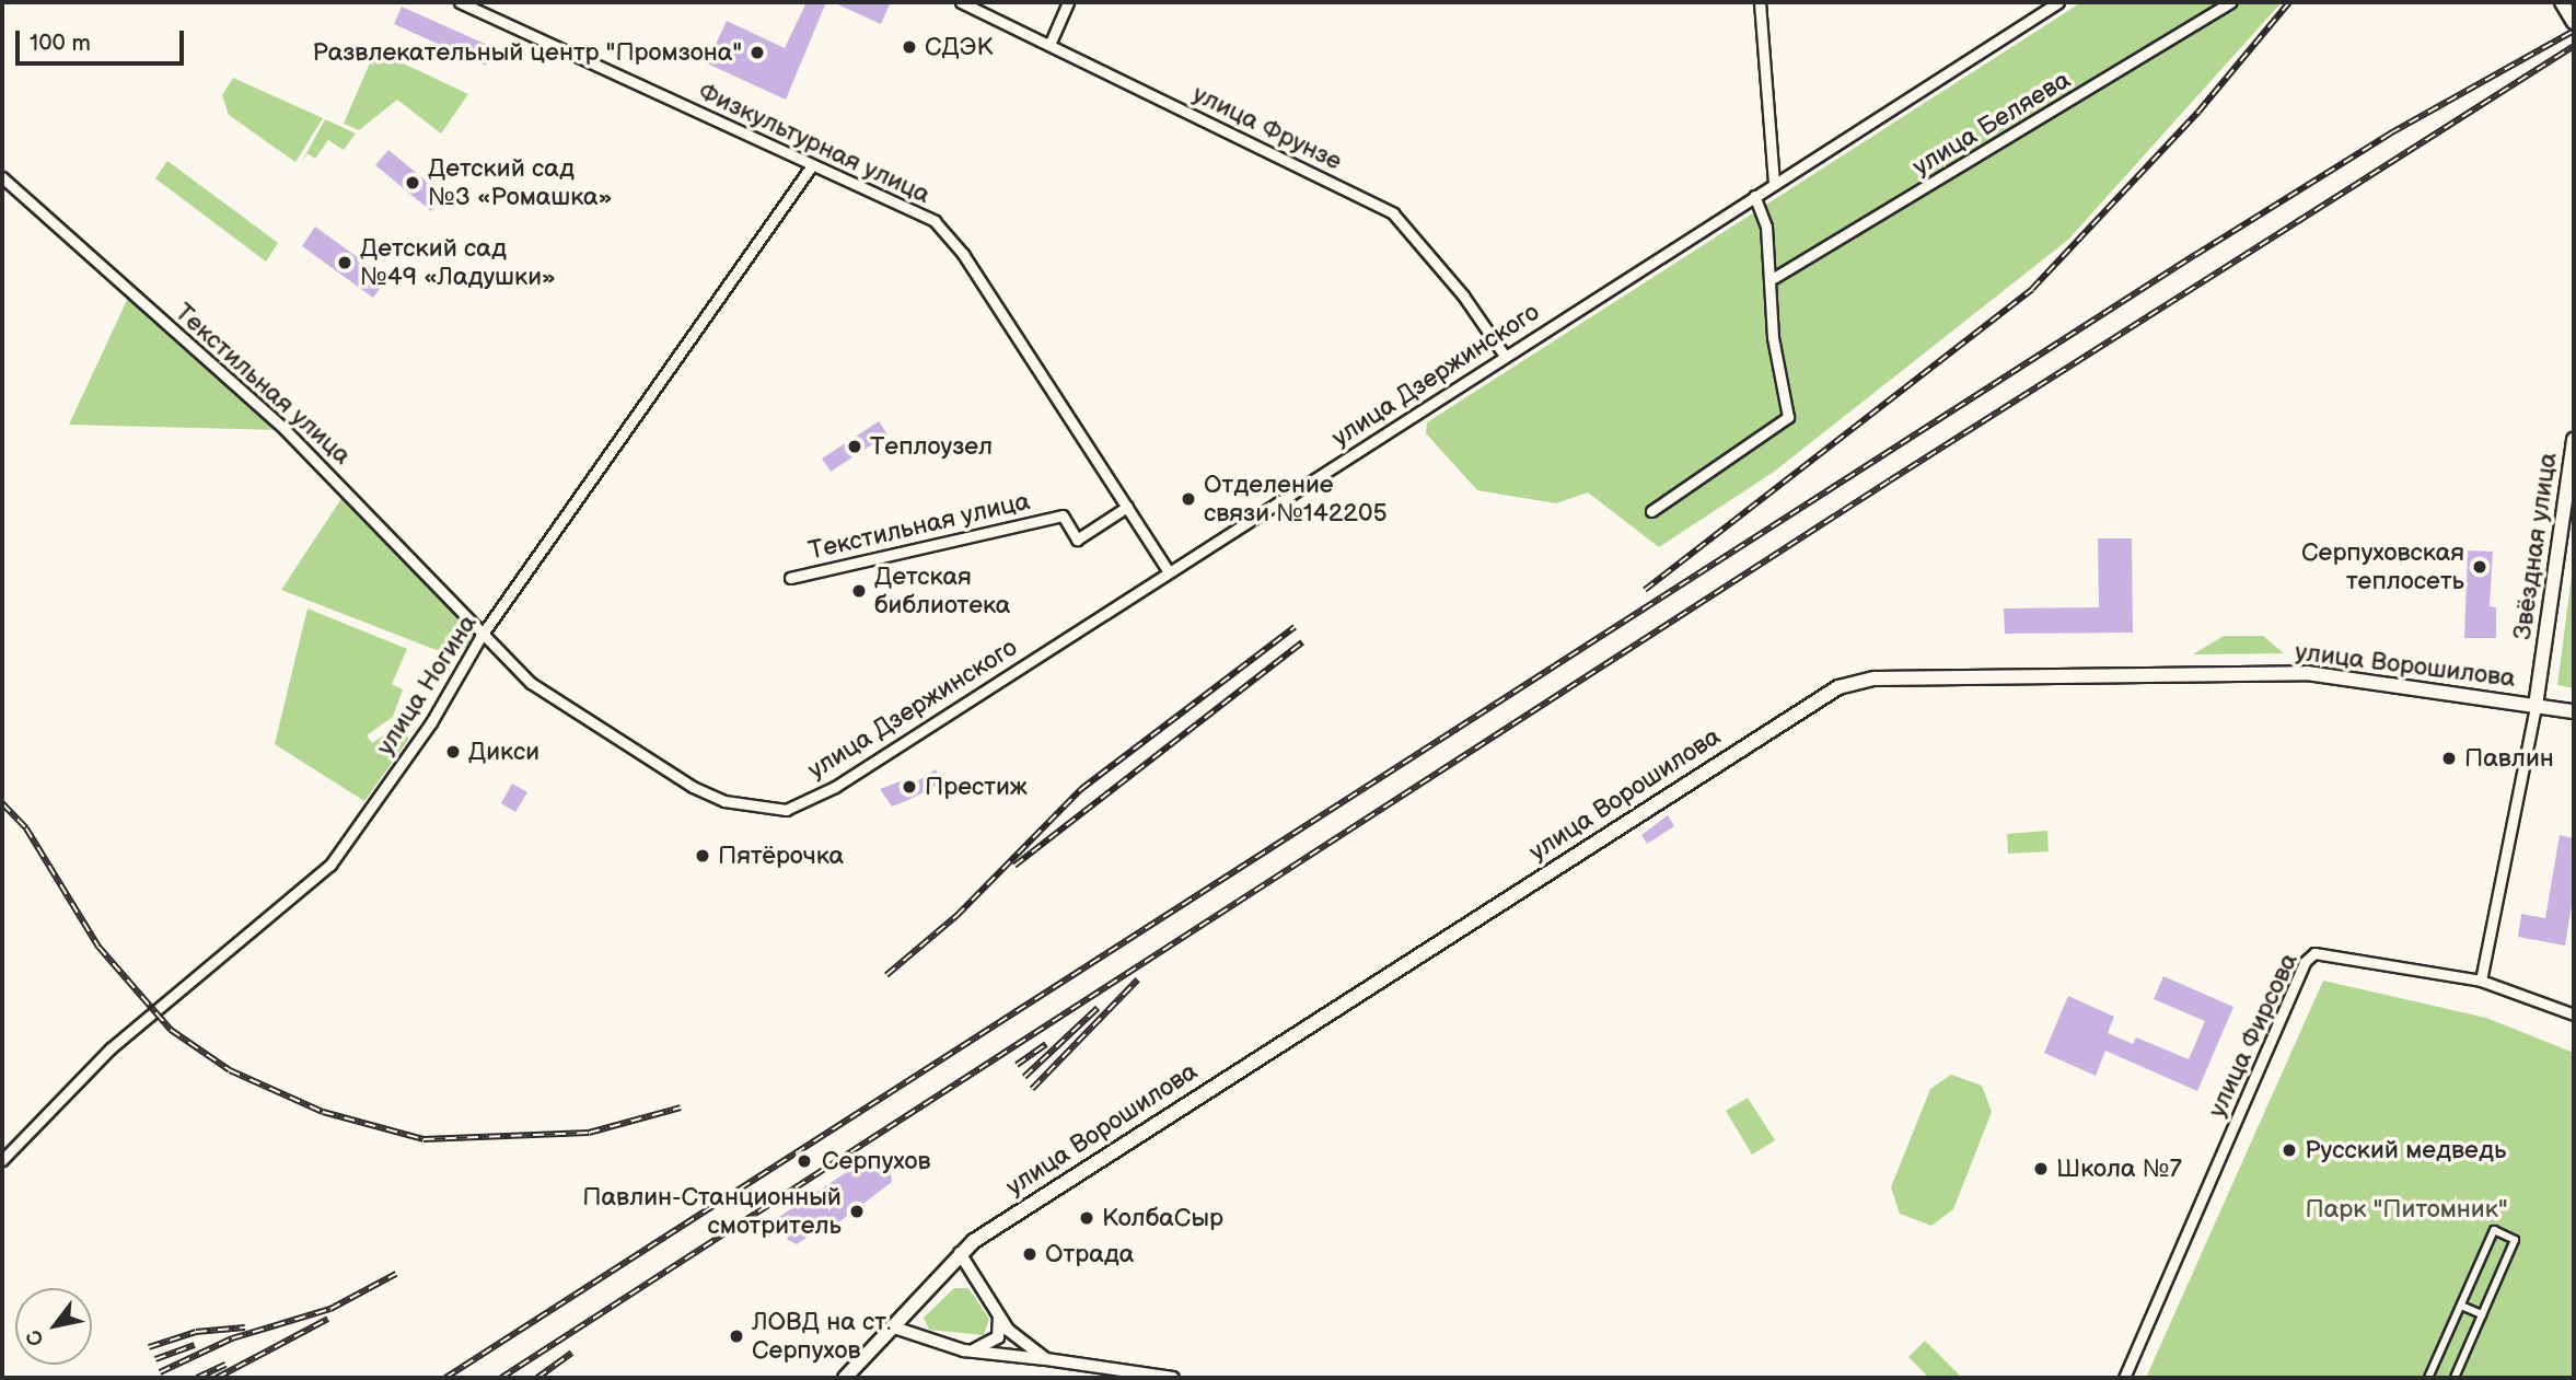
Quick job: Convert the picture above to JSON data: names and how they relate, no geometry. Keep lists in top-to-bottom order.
{
  "streets": {
    "main road": ["Звёздная улица", "улица Ворошилова"],
    "street": [
      "улица Беляева",
      "улица Фрунзе",
      "Физкультурная улица",
      "улица Дзержинского",
      "Текстильная улица",
      "улица Ногина",
      "улица Фирсова"
    ]
  },
  "crossings": [
    ["улица Фрунзе", "улица Дзержинского"],
    ["Физкультурная улица", "улица Дзержинского"],
    ["Физкультурная улица", "Текстильная улица"],
    ["Физкультурная улица", "улица Ногина"],
    ["улица Дзержинского", "Текстильная улица"],
    ["улица Дзержинского", "улица Ногина"],
    ["Текстильная улица", "улица Ногина"],
    ["Звёздная улица", "улица Ворошилова"]
  ],
  "parks": ["Парк \"Питомник\""],
  "places": [
    "СДЭК",
    "Развлекательный центр \"Промзона\"",
    "Детский сад №3 «Ромашка»",
    "Детский сад №49 «Ладушки»",
    "Теплоузел",
    "Отделение связи №142205",
    "Серпуховская теплосеть",
    "Детская библиотека",
    "Дикси",
    "Павлин",
    "Престиж",
    "Пятёрочка",
    "Русский медведь",
    "Серпухов",
    "Школа №7",
    "Павлин-Станционный смотритель",
    "КолбаСыр",
    "Отрада",
    "ЛОВД на ст. Серпухов"
  ],
  "scale_bar": "100 m",
  "north": "bottom left"
}
